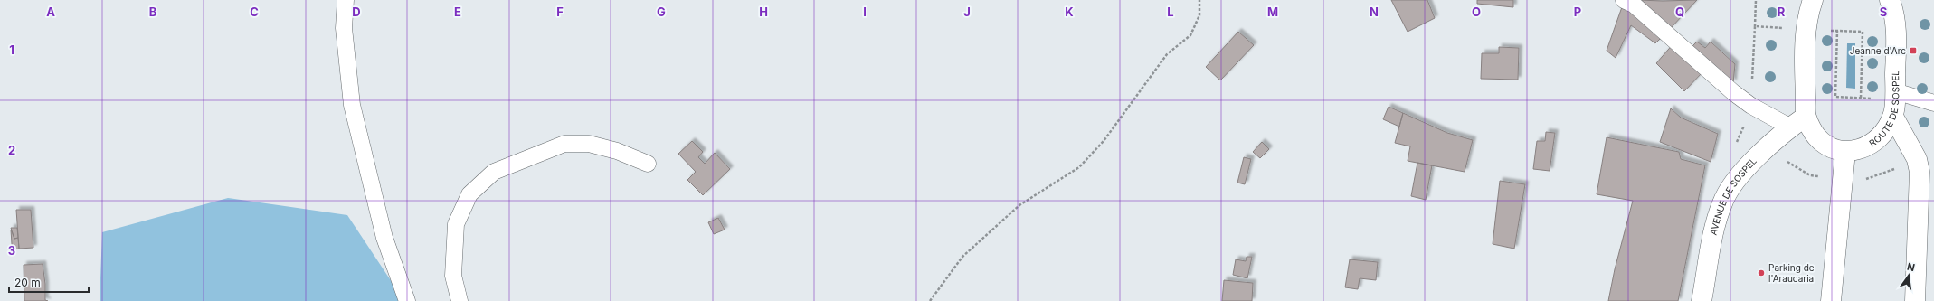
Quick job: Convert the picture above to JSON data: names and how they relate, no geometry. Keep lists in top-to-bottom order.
{
  "streets": {
    "main road": ["ROUTE DE SOSPEL", "AVENUE DE SOSPEL"]
  },
  "crossings": [
    ["ROUTE DE SOSPEL", "AVENUE DE SOSPEL"]
  ],
  "places": {
    "transit": ["Jeanne d'Arc"],
    "other": ["Parking de l'Araucaria"]
  },
  "scale_bar": "20 m",
  "north": "top",
  "grid": {
    "columns": [
      "A",
      "B",
      "C",
      "D",
      "E",
      "F",
      "G",
      "H",
      "I",
      "J",
      "K",
      "L",
      "M",
      "N",
      "O",
      "P",
      "Q",
      "R",
      "S"
    ],
    "rows": ["1", "2", "3"]
  }
}
